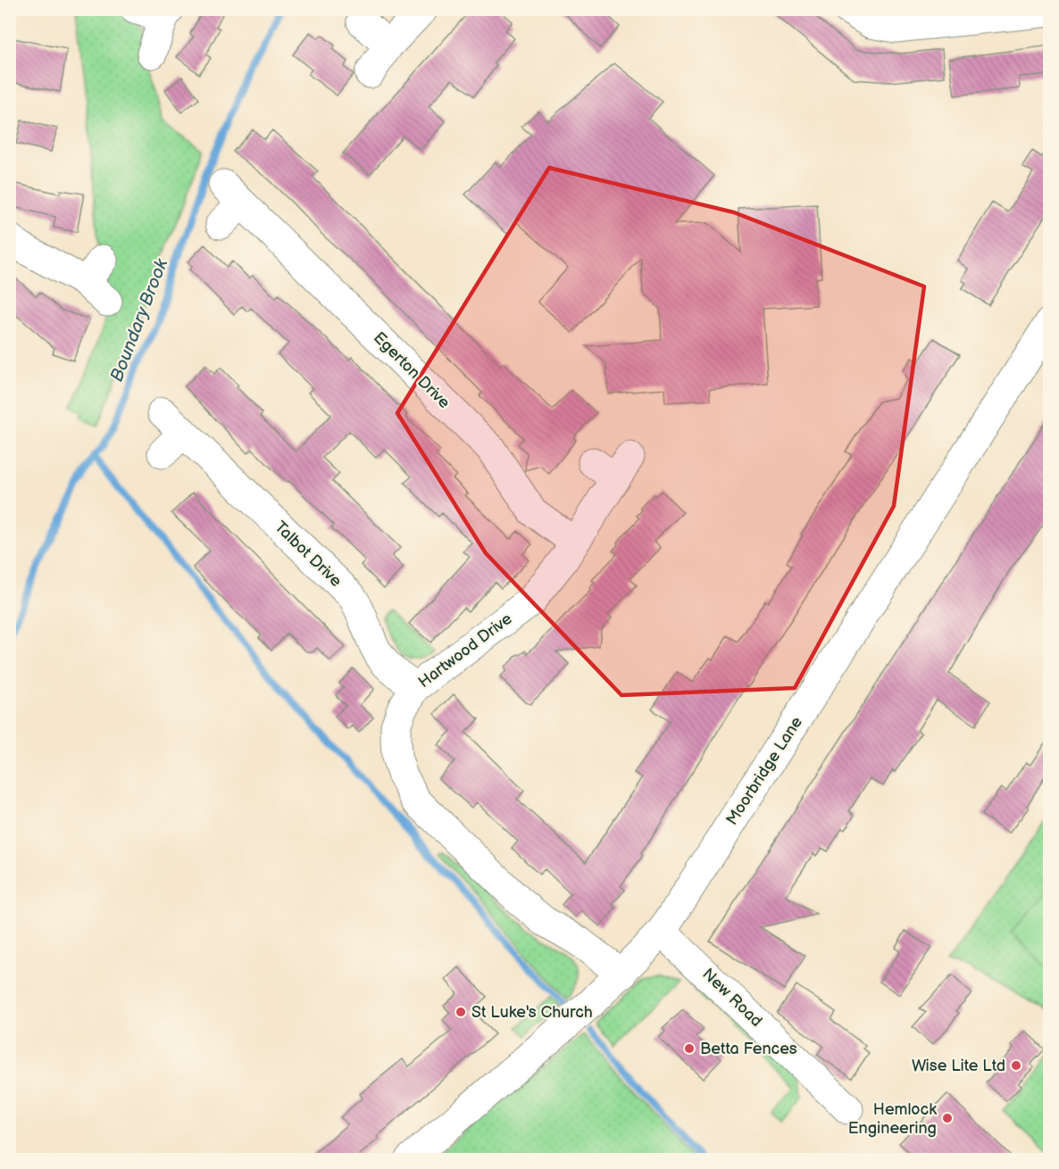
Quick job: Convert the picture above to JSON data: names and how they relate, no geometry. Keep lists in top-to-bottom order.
{
  "streets": {
    "street": [
      "Egerton Drive",
      "Talbot Drive",
      "Hartwood Drive",
      "Moorbridge Lane",
      "New Road"
    ]
  },
  "crossings": [
    ["Egerton Drive", "Hartwood Drive"],
    ["Talbot Drive", "Hartwood Drive"],
    ["Hartwood Drive", "Moorbridge Lane"],
    ["Moorbridge Lane", "New Road"]
  ],
  "water": ["Boundary Brook"],
  "places": [
    "St Luke's Church",
    "Betta Fences",
    "Wise Lite Ltd",
    "Hemlock Engineering"
  ]
}
